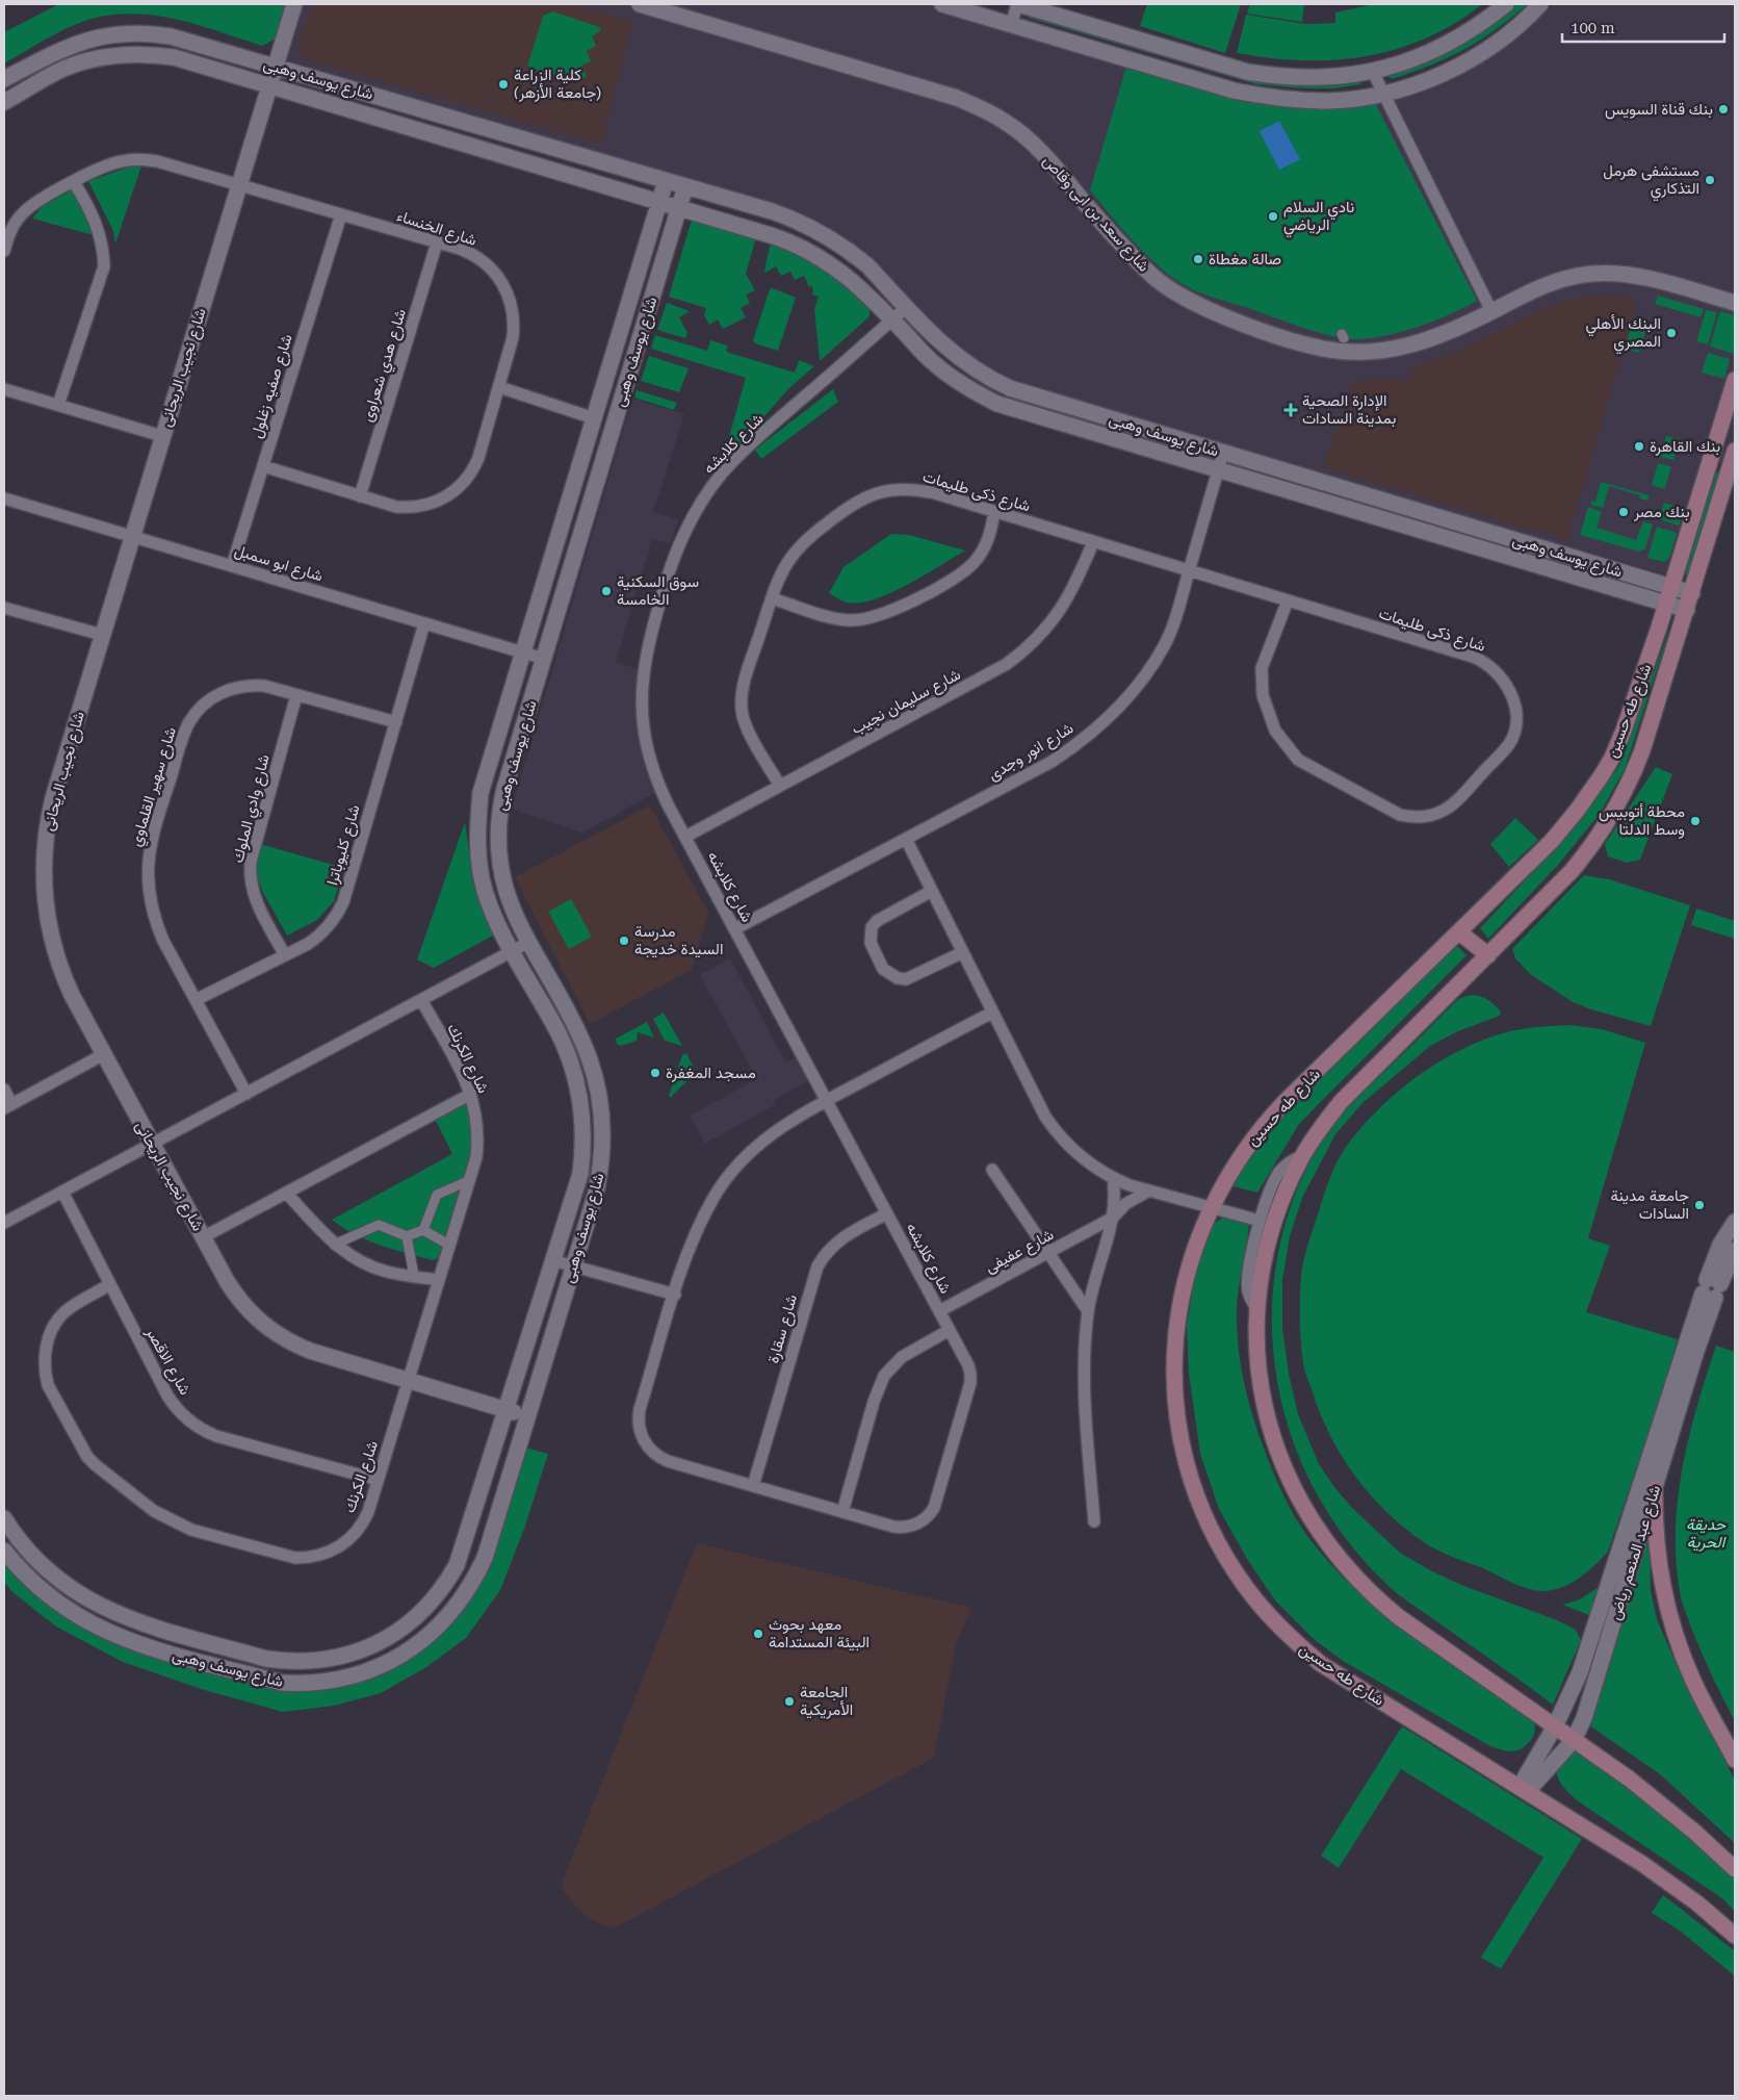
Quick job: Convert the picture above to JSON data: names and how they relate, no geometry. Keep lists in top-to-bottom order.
{
  "streets": {
    "main road": ["شارع طه حسين"],
    "street": [
      "شارع يوسف وهبى",
      "شارع سعد بن ابى وقاص",
      "شارع الخنساء",
      "شارع هدي شعراوى",
      "شارع نجيب الريحانى",
      "شارع صفيه زغلول",
      "شارع كلابشه",
      "شارع ذكى طليمات",
      "شارع ابو سمبل",
      "شارع سليمان نجيب",
      "شارع انور وجدى",
      "شارع سهير القلماوي",
      "شارع وادي الملوك",
      "شارع كليوباترا",
      "شارع الكرنك",
      "شارع عفيفى",
      "شارع سقارة",
      "شارع الاقصر",
      "شارع عبد المنعم رياض"
    ]
  },
  "crossings": [
    ["شارع يوسف وهبى", "شارع نجيب الريحانى"],
    ["شارع يوسف وهبى", "شارع كلابشه"],
    ["شارع يوسف وهبى", "شارع ابو سمبل"],
    ["شارع يوسف وهبى", "شارع طه حسين"],
    ["شارع يوسف وهبى", "شارع انور وجدى"],
    ["شارع الخنساء", "شارع هدي شعراوى"],
    ["شارع الخنساء", "شارع نجيب الريحانى"],
    ["شارع الخنساء", "شارع صفيه زغلول"],
    ["شارع نجيب الريحانى", "شارع ابو سمبل"],
    ["شارع نجيب الريحانى", "شارع الكرنك"],
    ["شارع صفيه زغلول", "شارع ابو سمبل"],
    ["شارع كلابشه", "شارع سليمان نجيب"],
    ["شارع كلابشه", "شارع انور وجدى"],
    ["شارع كلابشه", "شارع عفيفى"],
    ["شارع كلابشه", "شارع سقارة"],
    ["شارع ذكى طليمات", "شارع سليمان نجيب"],
    ["شارع ذكى طليمات", "شارع انور وجدى"],
    ["شارع ابو سمبل", "شارع كليوباترا"],
    ["شارع طه حسين", "شارع عبد المنعم رياض"],
    ["شارع سهير القلماوي", "شارع وادي الملوك"],
    ["شارع سهير القلماوي", "شارع كليوباترا"],
    ["شارع وادي الملوك", "شارع كليوباترا"],
    ["شارع الكرنك", "شارع الاقصر"]
  ],
  "parks": ["حديقة الحرية"],
  "places": {
    "other": [
      "كلية الزراعة (جامعة الأزهر)",
      "بنك قناة السويس",
      "مستشفى هرمل التذكاري",
      "نادي السلام الرياضي",
      "صالة مغطاة",
      "البنك الأهلي المصري",
      "بنك القاهرة",
      "بنك مصر",
      "سوق السكنية الخامسة",
      "محطة أتوبيس وسط الدلتا",
      "مدرسة السيدة خديجة",
      "مسجد المغفرة",
      "جامعة مدينة السادات",
      "معهد بحوث البيئة المستدامة",
      "الجامعة الأمريكية"
    ],
    "health": ["الإدارة الصحية بمدينة السادات"]
  },
  "scale_bar": "100 m"
}
